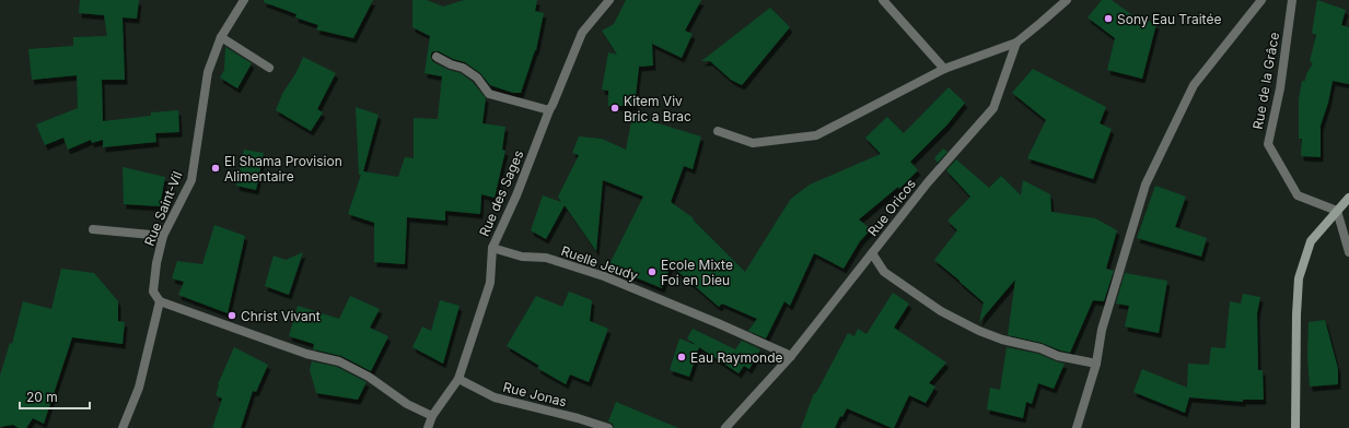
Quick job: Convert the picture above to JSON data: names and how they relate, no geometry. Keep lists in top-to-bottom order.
{
  "streets": {
    "street": [
      "Rue de la Grâce",
      "Rue des Sages",
      "Rue Oricos",
      "Rue Saint-Vil",
      "Ruelle Jeudy",
      "Rue Jonas"
    ]
  },
  "crossings": [
    ["Rue des Sages", "Ruelle Jeudy"],
    ["Rue des Sages", "Rue Jonas"],
    ["Rue Oricos", "Ruelle Jeudy"]
  ],
  "places": [
    "Sony Eau Traitée",
    "Kitem Viv Bric a Brac",
    "El Shama Provision Alimentaire",
    "Ecole Mixte Foi en Dieu",
    "Christ Vivant",
    "Eau Raymonde"
  ],
  "scale_bar": "20 m"
}
